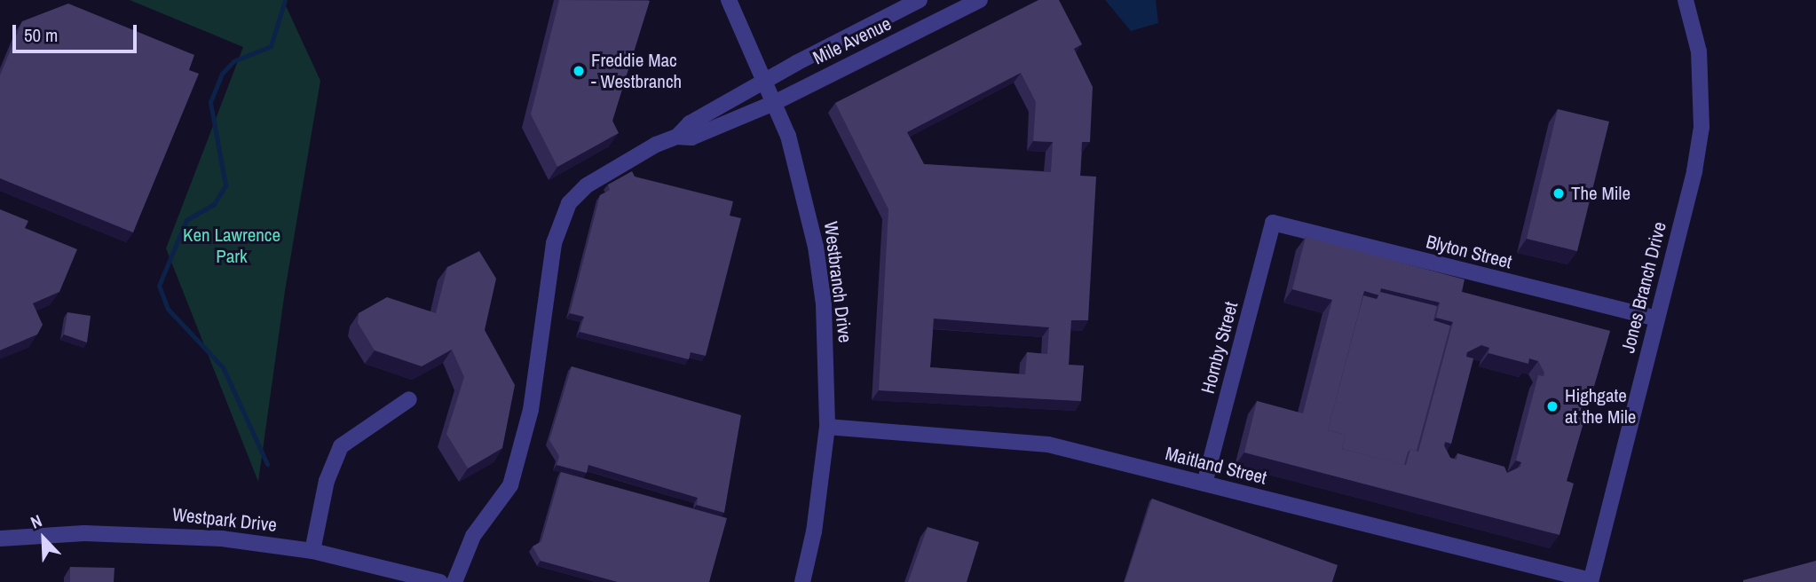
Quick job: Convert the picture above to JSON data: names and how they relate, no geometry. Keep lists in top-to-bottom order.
{
  "streets": {
    "street": [
      "Mile Avenue",
      "Blyton Street",
      "Westbranch Drive",
      "Jones Branch Drive",
      "Hornby Street",
      "Maitland Street",
      "Westpark Drive"
    ]
  },
  "crossings": [
    ["Mile Avenue", "Westbranch Drive"],
    ["Blyton Street", "Jones Branch Drive"],
    ["Blyton Street", "Hornby Street"],
    ["Westbranch Drive", "Maitland Street"],
    ["Jones Branch Drive", "Maitland Street"],
    ["Hornby Street", "Maitland Street"]
  ],
  "parks": ["Ken Lawrence Park"],
  "places": ["Freddie Mac - Westbranch", "The Mile", "Highgate at the Mile"],
  "scale_bar": "50 m",
  "north": "top left"
}
